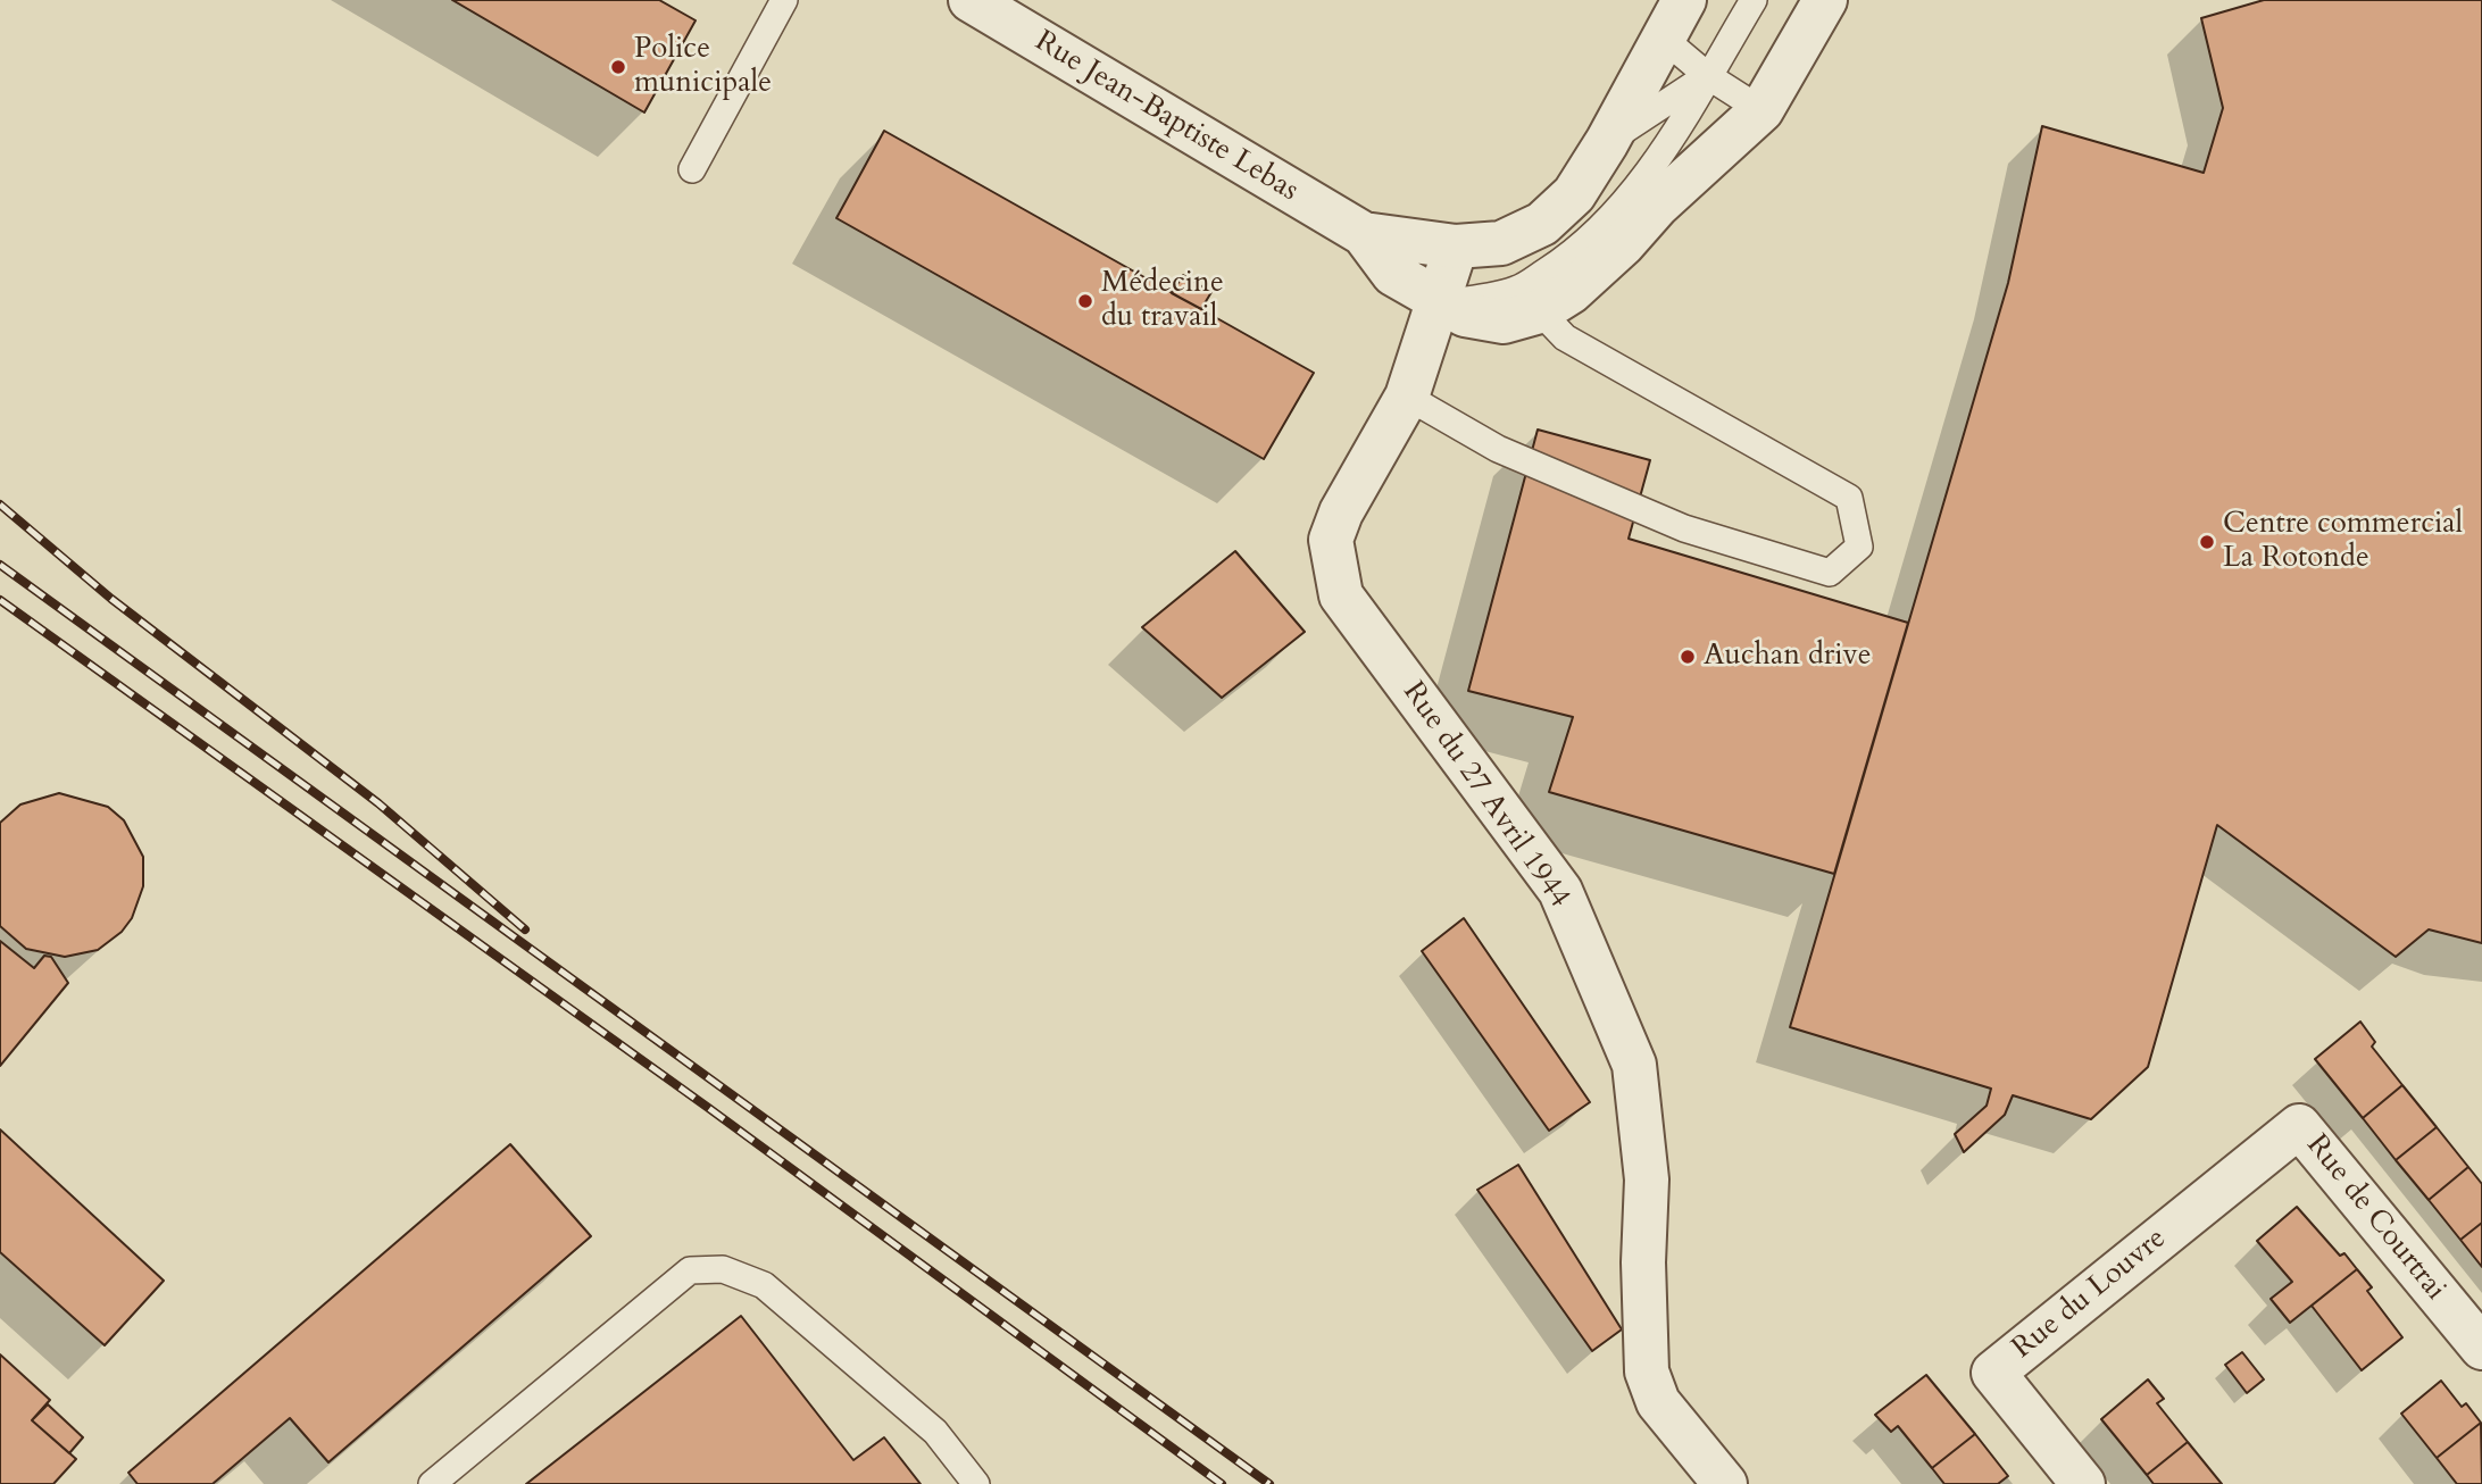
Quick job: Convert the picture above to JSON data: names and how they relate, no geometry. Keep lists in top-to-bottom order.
{
  "streets": {
    "street": [
      "Rue Jean-Baptiste Lebas",
      "Rue du 27 Avril 1944",
      "Rue de Courtrai",
      "Rue du Louvre"
    ]
  },
  "crossings": [
    ["Rue de Courtrai", "Rue du Louvre"]
  ],
  "places": [
    "Police municipale",
    "Médecine du travail",
    "Centre commercial La Rotonde",
    "Auchan drive"
  ]
}
